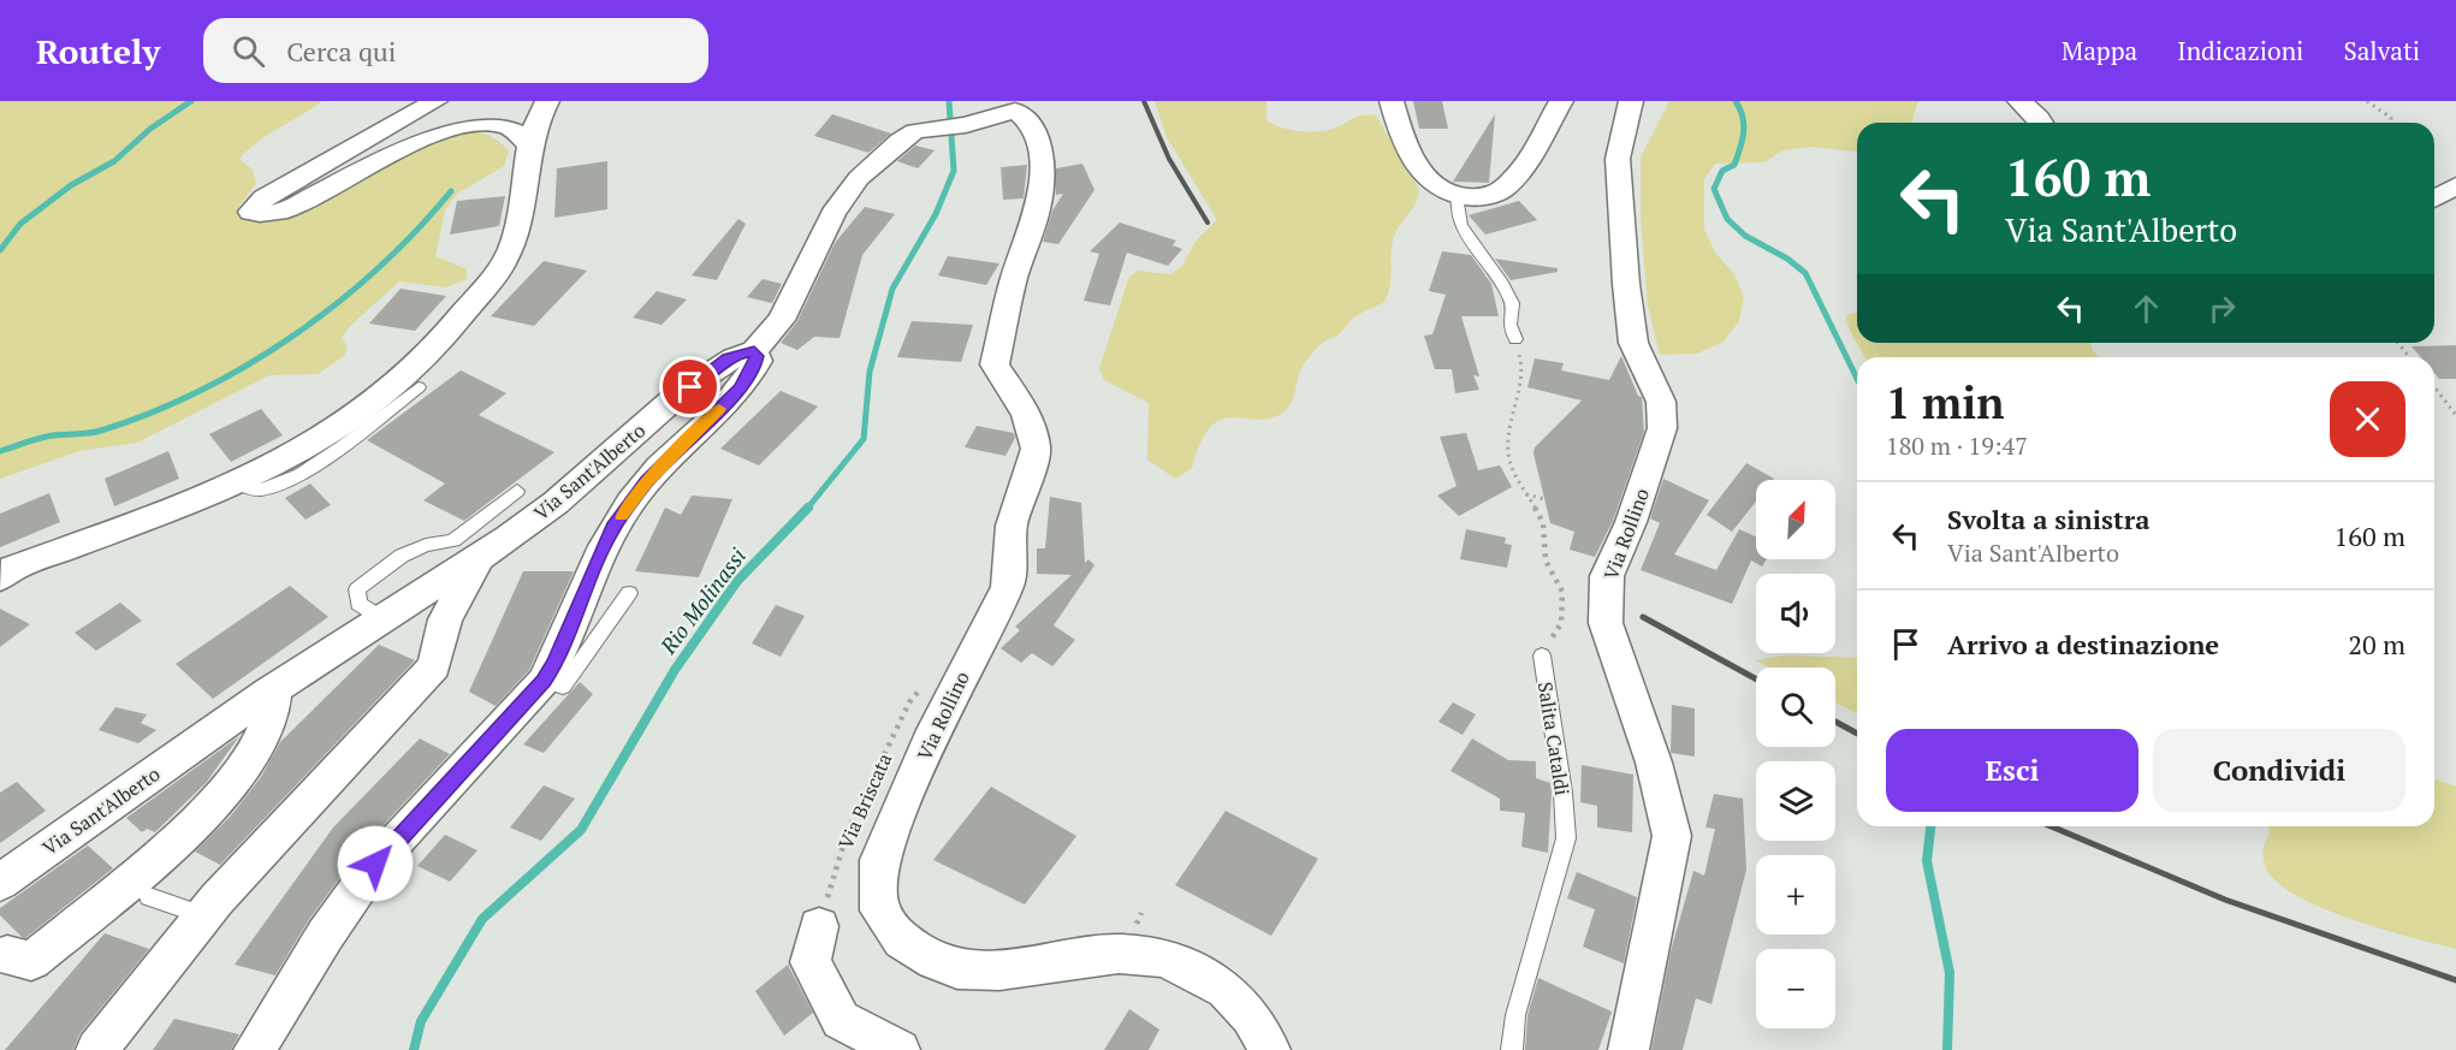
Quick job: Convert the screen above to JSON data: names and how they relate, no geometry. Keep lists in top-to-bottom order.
{
  "streets": {
    "street": ["Via Sant'Alberto", "Via Rollino"],
    "lane": ["Salita Cataldi"],
    "path": ["Via Briscata"]
  },
  "water": ["Rio Molinassi"],
  "north": "top right",
  "page": {
    "header": "Routely",
    "search": "Cerca qui",
    "nav": ["Mappa", "Indicazioni", "Salvati"],
    "turn": ["160 m", "Via Sant'Alberto"],
    "heading": ["1 min", "180 m · 19:47"],
    "map_buttons": ["+", "−"],
    "list": [
      {
        "name": "Svolta a sinistra",
        "note": "Via Sant'Alberto",
        "value": "160 m"
      },
      {
        "name": "Arrivo a destinazione",
        "value": "20 m"
      }
    ],
    "buttons": ["Esci", "Condividi"]
  }
}
